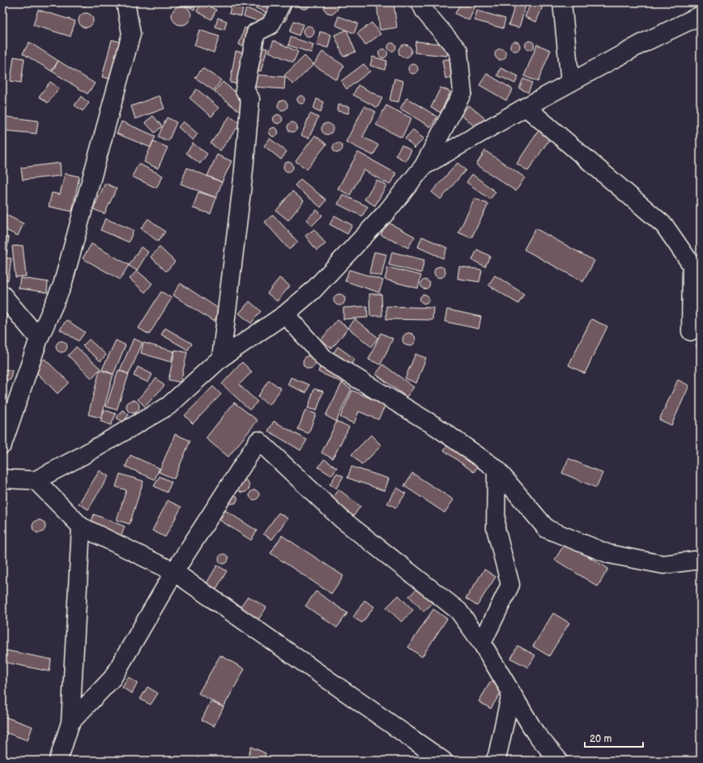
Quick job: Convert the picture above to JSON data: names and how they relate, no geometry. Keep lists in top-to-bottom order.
{
  "scale_bar": "20 m"
}
